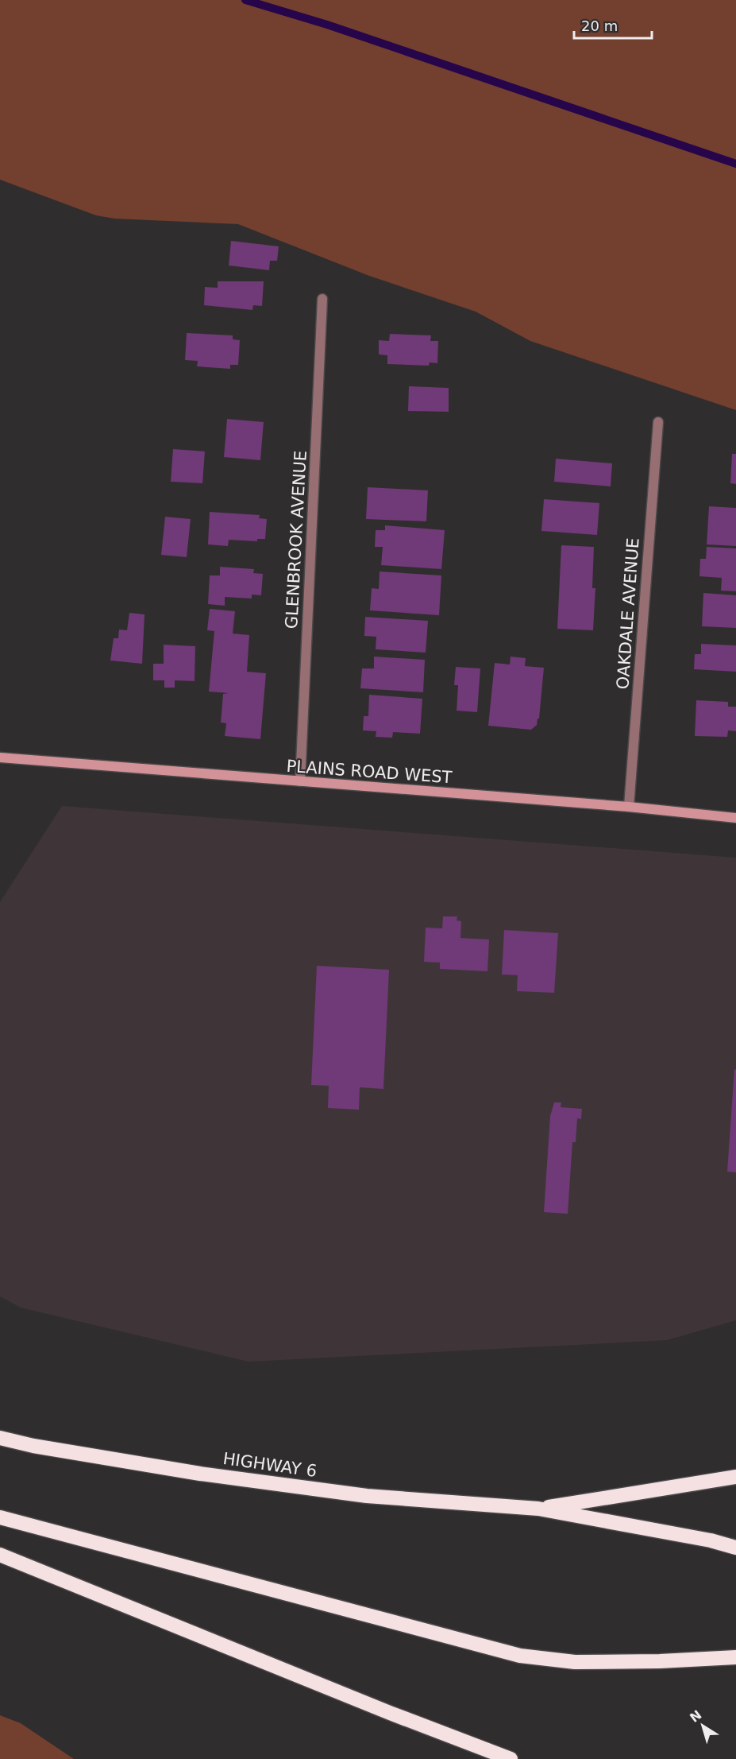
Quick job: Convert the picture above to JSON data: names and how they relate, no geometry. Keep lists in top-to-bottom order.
{
  "streets": {
    "highway": ["HIGHWAY 6"],
    "main road": ["PLAINS ROAD WEST"],
    "street": ["GLENBROOK AVENUE", "OAKDALE AVENUE"]
  },
  "crossings": [
    ["GLENBROOK AVENUE", "PLAINS ROAD WEST"],
    ["OAKDALE AVENUE", "PLAINS ROAD WEST"]
  ],
  "scale_bar": "20 m",
  "north": "top left"
}
